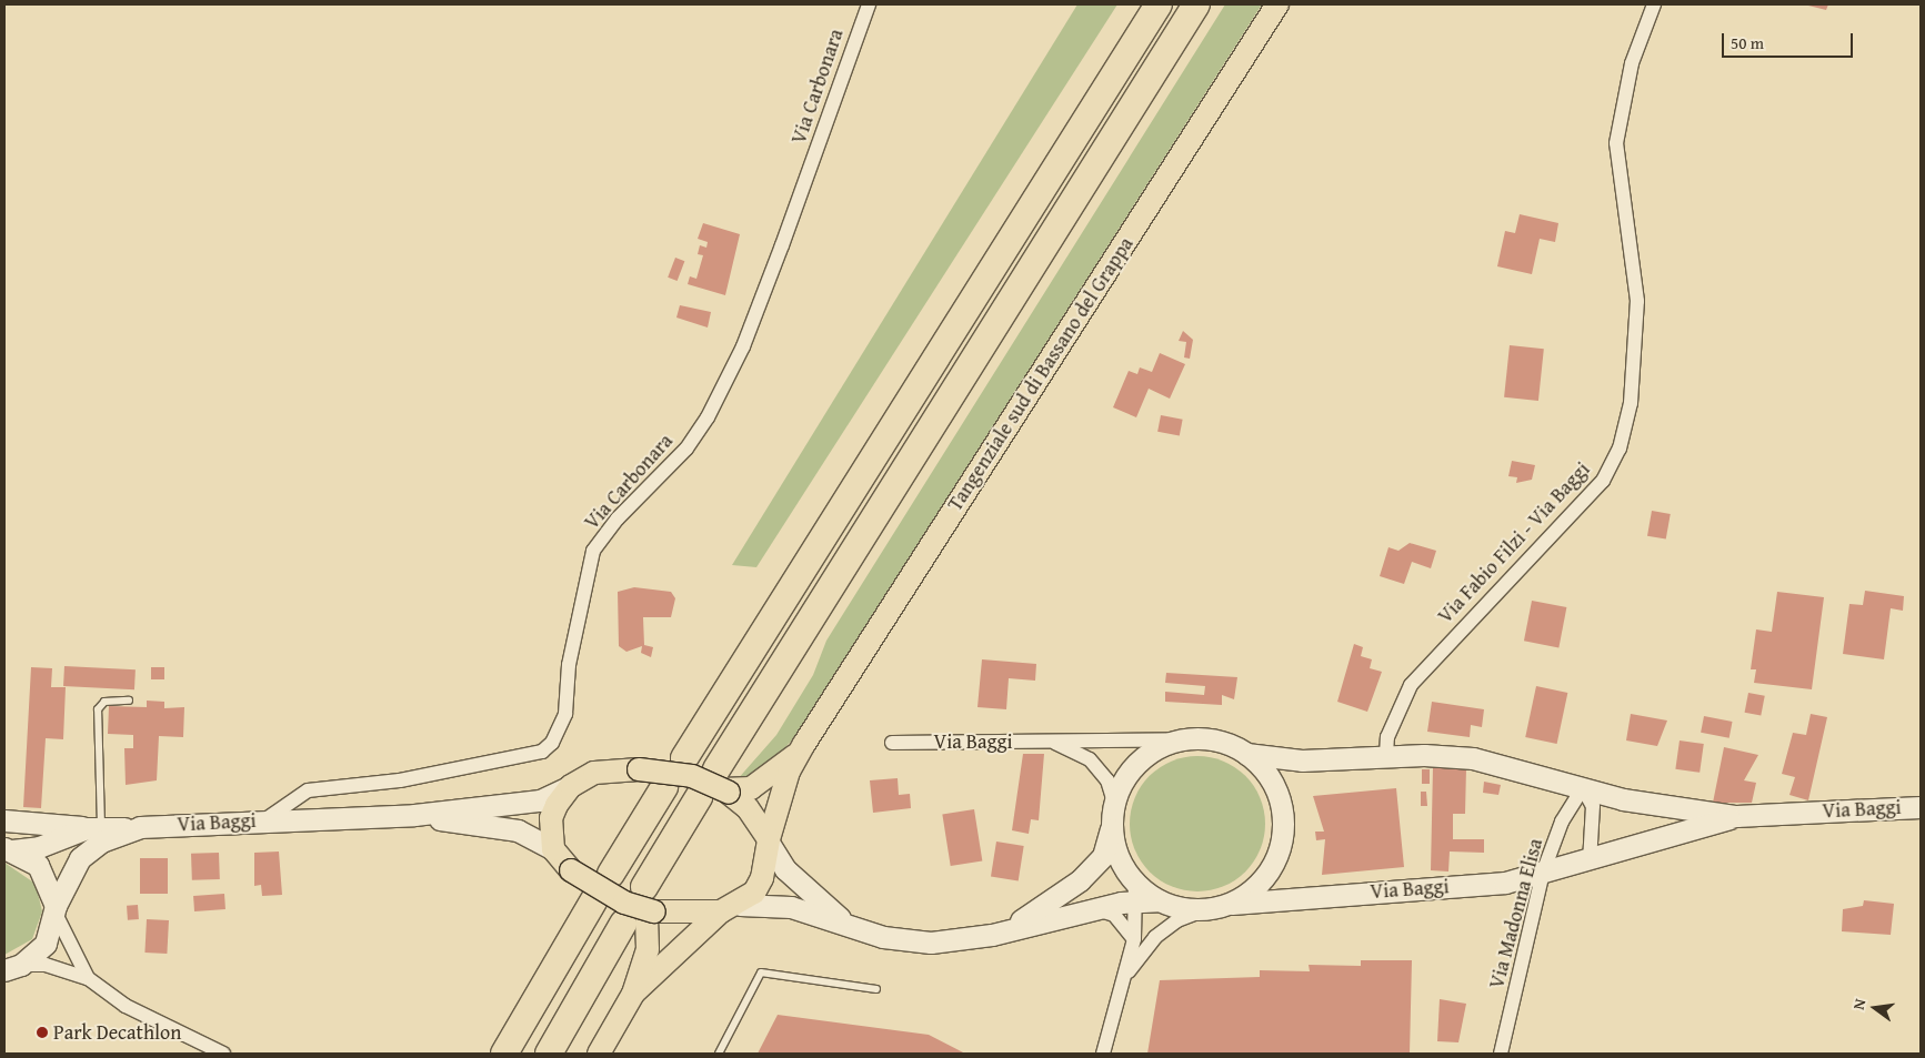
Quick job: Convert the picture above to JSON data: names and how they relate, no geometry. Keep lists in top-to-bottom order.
{
  "streets": {
    "main road": ["Tangenziale sud di Bassano del Grappa", "Via Baggi"],
    "street": ["Via Carbonara", "Via Fabio Filzi - Via Baggi", "Via Madonna Elisa"]
  },
  "crossings": [
    ["Via Carbonara", "Via Baggi"],
    ["Tangenziale sud di Bassano del Grappa", "Via Baggi"],
    ["Via Fabio Filzi - Via Baggi", "Via Baggi"],
    ["Via Baggi", "Via Madonna Elisa"]
  ],
  "places": ["Park Decathlon"],
  "scale_bar": "50 m",
  "north": "left"
}
